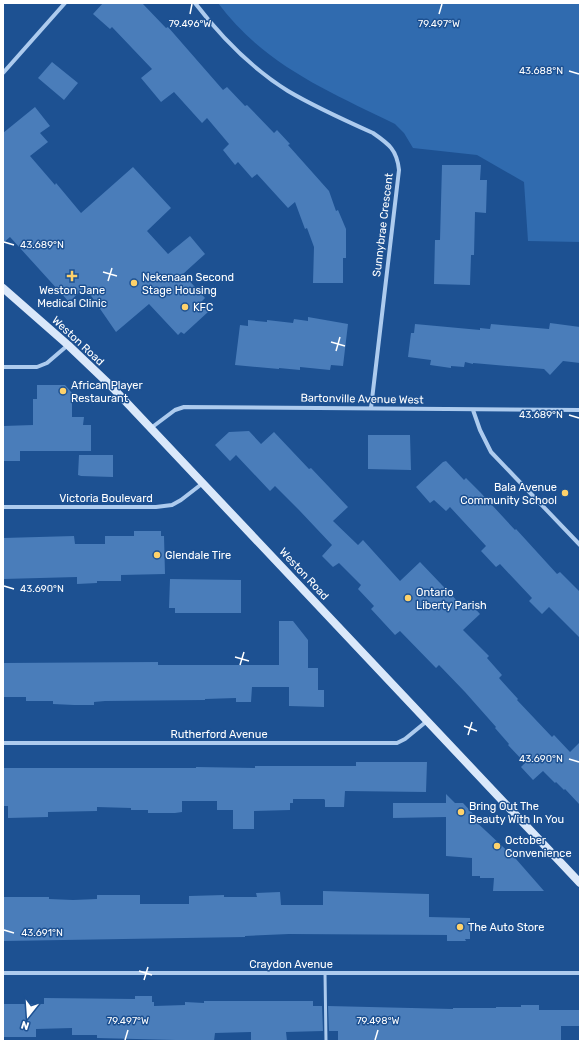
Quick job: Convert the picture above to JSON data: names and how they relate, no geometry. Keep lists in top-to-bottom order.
{
  "streets": {
    "main road": ["Weston Road"],
    "street": [
      "Sunnybrae Crescent",
      "Bartonville Avenue West",
      "Victoria Boulevard",
      "Rutherford Avenue",
      "Craydon Avenue"
    ]
  },
  "crossings": [
    ["Sunnybrae Crescent", "Bartonville Avenue West"],
    ["Weston Road", "Bartonville Avenue West"],
    ["Weston Road", "Victoria Boulevard"],
    ["Weston Road", "Rutherford Avenue"]
  ],
  "places": {
    "health": ["Weston Jane Medical Clinic"],
    "other": [
      "Nekenaan Second Stage Housing",
      "KFC",
      "African Player Restaurant",
      "Bala Avenue Community School",
      "Glendale Tire",
      "Ontario Liberty Parish",
      "Bring Out The Beauty With In You",
      "October Convenience",
      "The Auto Store"
    ]
  },
  "north": "bottom",
  "coordinates": [
    "79.496°W",
    "79.497°W",
    "43.688°N",
    "43.689°N",
    "43.690°N",
    "43.691°N",
    "79.498°W"
  ]
}
